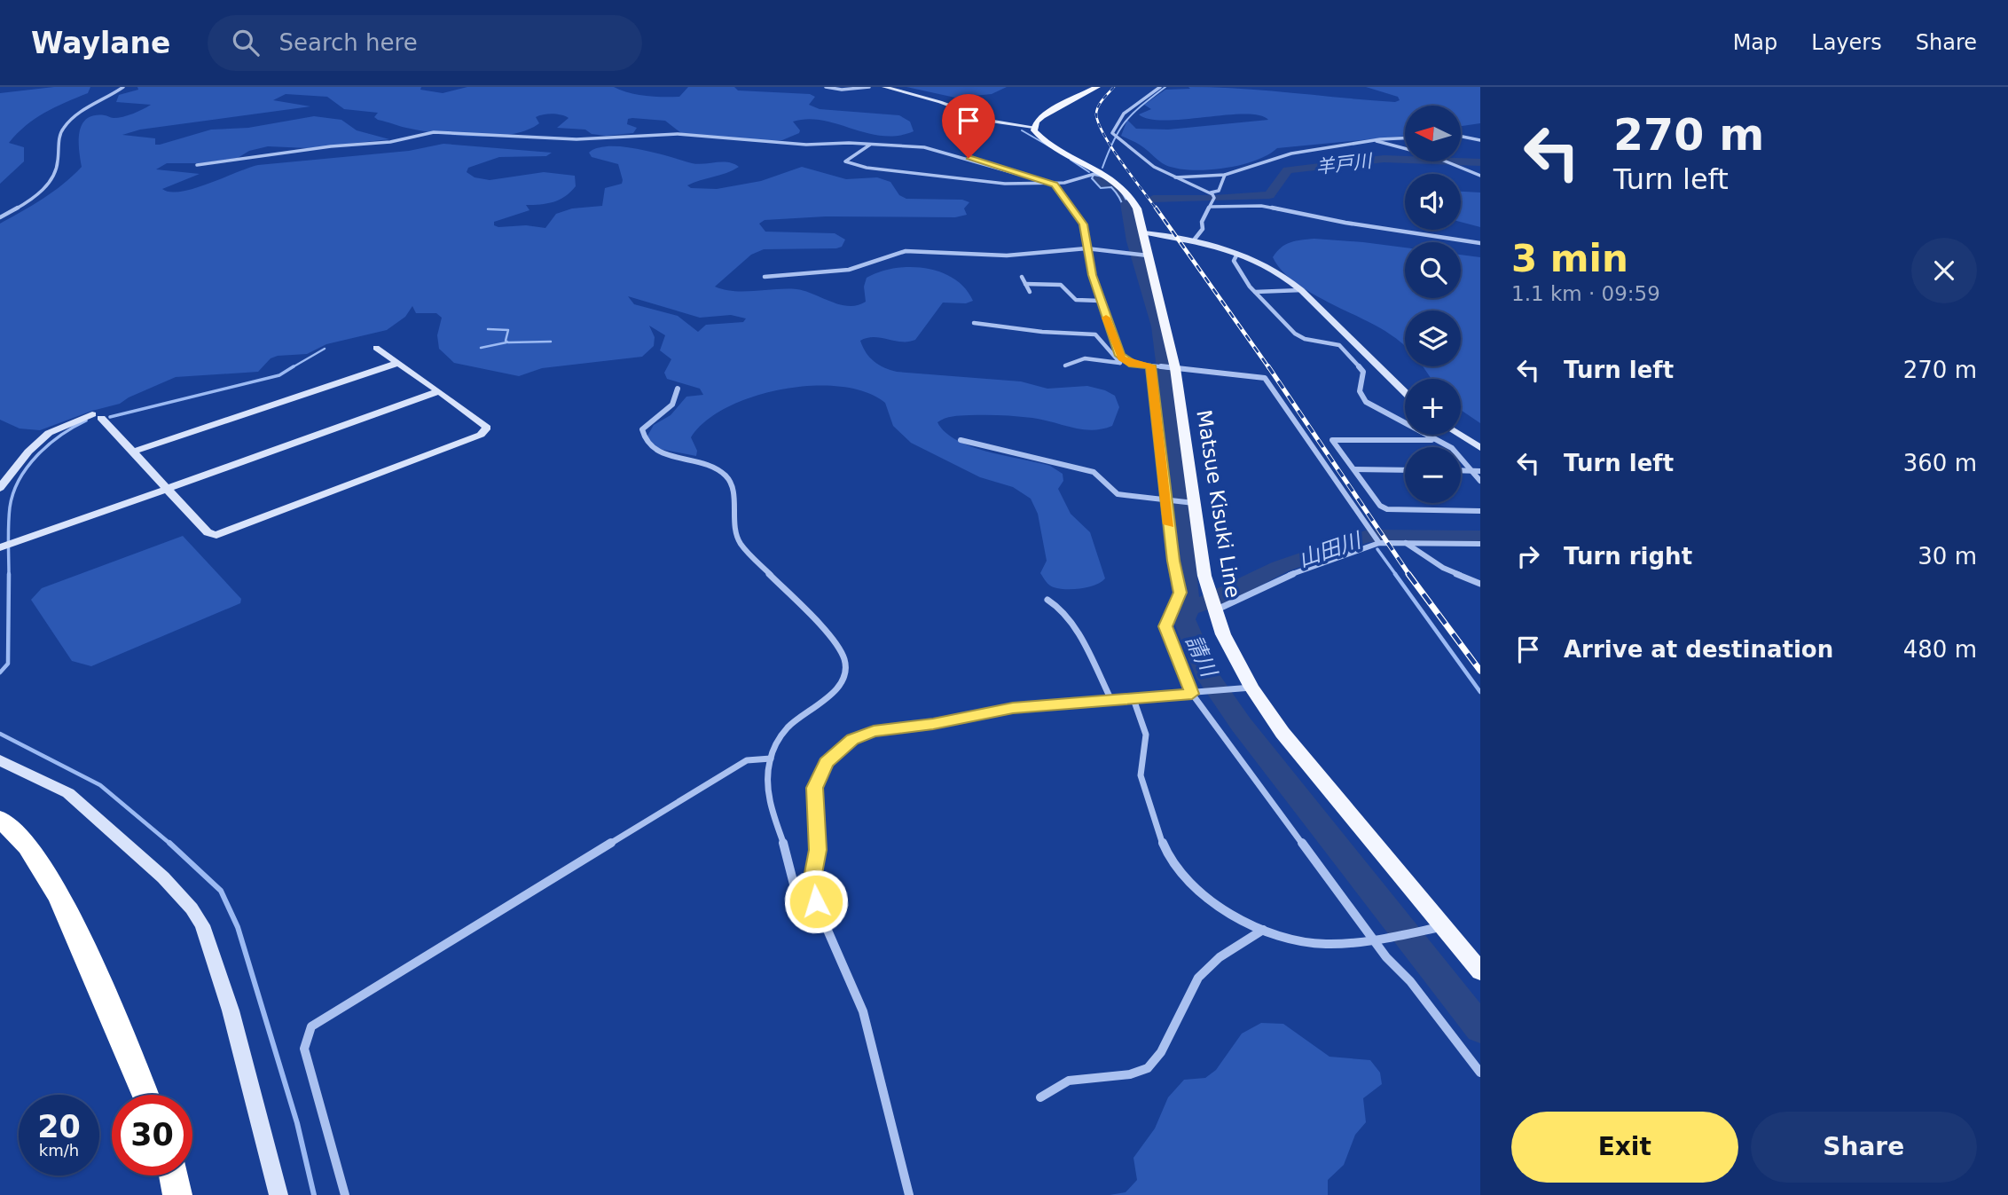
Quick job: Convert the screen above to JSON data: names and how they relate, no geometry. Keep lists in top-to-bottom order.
{
  "streets": {
    "main road": ["Matsue Kisuki Line"]
  },
  "water": ["羊戸川", "山田川", "請川"],
  "north": "left",
  "page": {
    "header": "Waylane",
    "search": "Search here",
    "nav": ["Map", "Layers", "Share"],
    "turn": ["270 m", "Turn left"],
    "map_buttons": ["+", "−"],
    "heading": ["3 min", "1.1 km · 09:59"],
    "list": [
      {
        "name": "Turn left",
        "value": "270 m"
      },
      {
        "name": "Turn left",
        "value": "360 m"
      },
      {
        "name": "Turn right",
        "value": "30 m"
      },
      {
        "name": "Arrive at destination",
        "value": "480 m"
      }
    ],
    "speed": "20 km/h",
    "limit": "30",
    "buttons": ["Exit", "Share"]
  }
}
